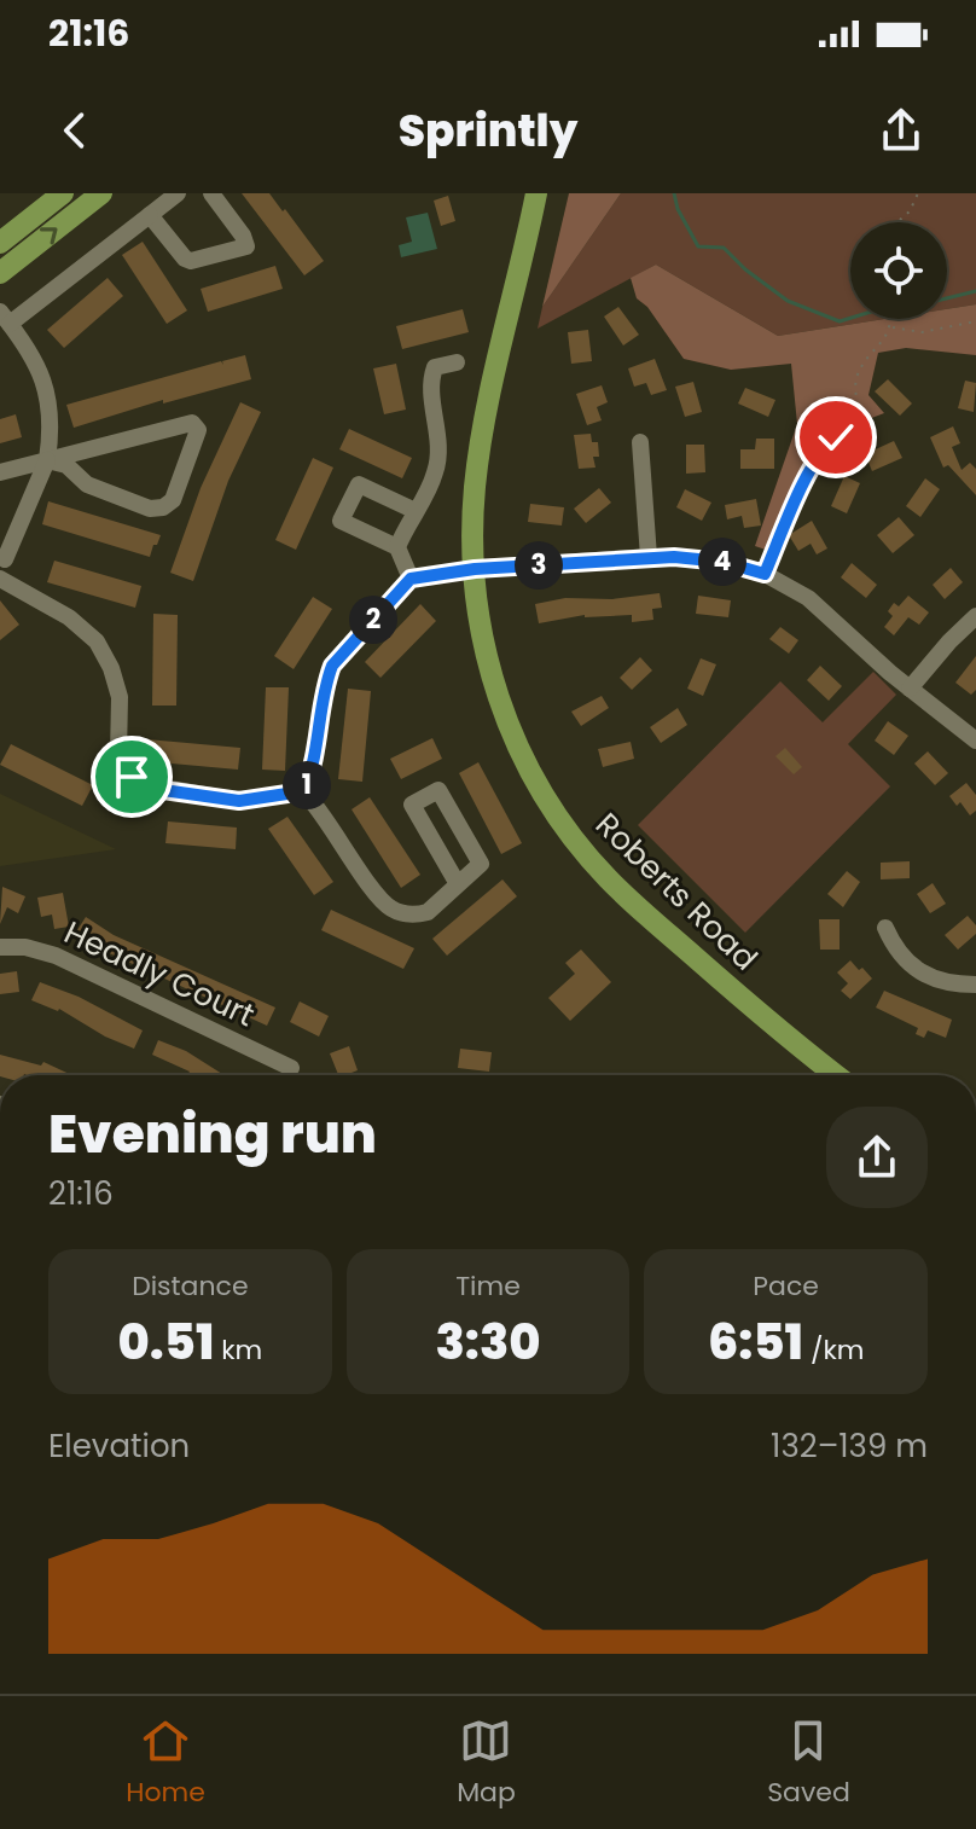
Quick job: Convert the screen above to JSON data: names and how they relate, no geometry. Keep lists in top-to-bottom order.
{
  "streets": {
    "main road": ["Roberts Road"],
    "street": ["Headly Court"]
  },
  "page": {
    "status": "21:16",
    "header": "Sprintly",
    "pins": [
      "4",
      "3",
      "2",
      "1"
    ],
    "heading": ["Evening run", "21:16"],
    "stats": [
      ["Distance", "0.51 km"],
      ["Time", "3:30"],
      ["Pace", "6:51 /km"]
    ],
    "chart": ["Elevation", "132–139 m"],
    "tabs": ["Home", "Map", "Saved"]
  }
}
